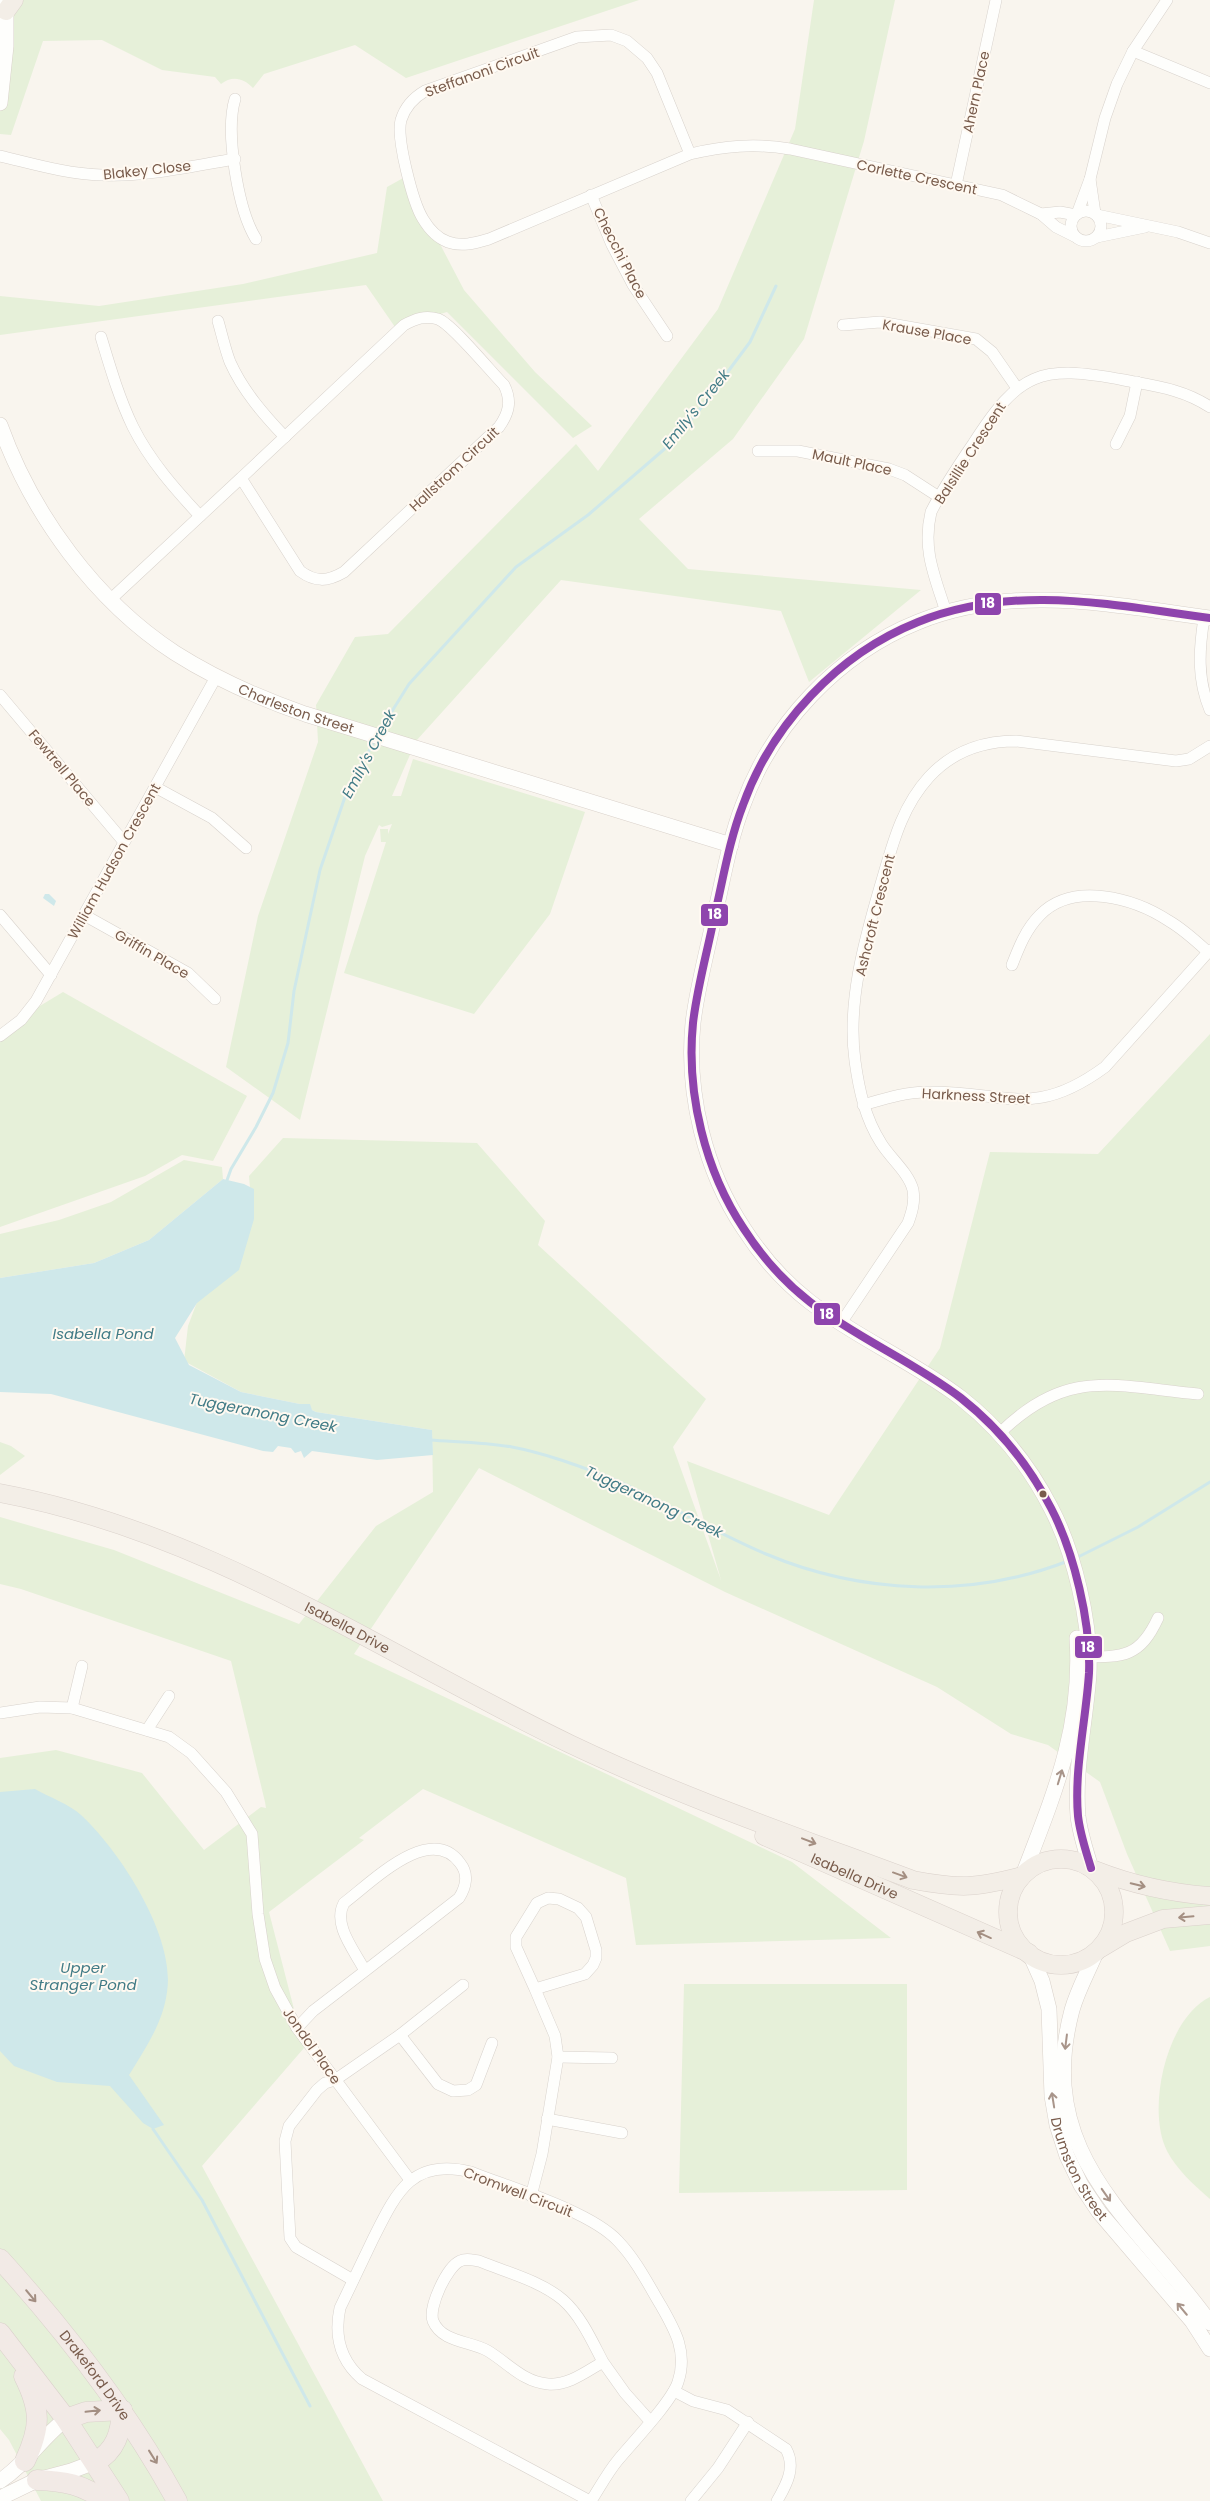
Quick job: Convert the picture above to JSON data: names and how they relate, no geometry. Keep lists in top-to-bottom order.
{
  "streets": {
    "highway": ["Drakeford Drive"],
    "main road": ["Isabella Drive"],
    "street": [
      "Steffanoni Circuit",
      "Ahern Place",
      "Blakey Close",
      "Corlette Crescent",
      "Checchi Place",
      "Krause Place",
      "Balsillie Crescent",
      "Mault Place",
      "Hallstrom Circuit",
      "Charleston Street",
      "Fewtrell Place",
      "William Hudson Crescent",
      "Ashcroft Crescent",
      "Griffin Place",
      "Harkness Street",
      "Jondol Place",
      "Drumston Street",
      "Cromwell Circuit"
    ]
  },
  "crossings": [
    ["Steffanoni Circuit", "Corlette Crescent"],
    ["Steffanoni Circuit", "Checchi Place"],
    ["Ahern Place", "Corlette Crescent"],
    ["Krause Place", "Balsillie Crescent"],
    ["Balsillie Crescent", "Mault Place"],
    ["Hallstrom Circuit", "Charleston Street"],
    ["Charleston Street", "William Hudson Crescent"],
    ["Fewtrell Place", "William Hudson Crescent"],
    ["William Hudson Crescent", "Griffin Place"],
    ["Ashcroft Crescent", "Harkness Street"],
    ["Isabella Drive", "Drumston Street"],
    ["Jondol Place", "Cromwell Circuit"]
  ],
  "water": [
    "Emily's Creek",
    "Isabella Pond",
    "Tuggeranong Creek",
    "Upper Stranger Pond"
  ],
  "lines": ["transit line 18"]
}
